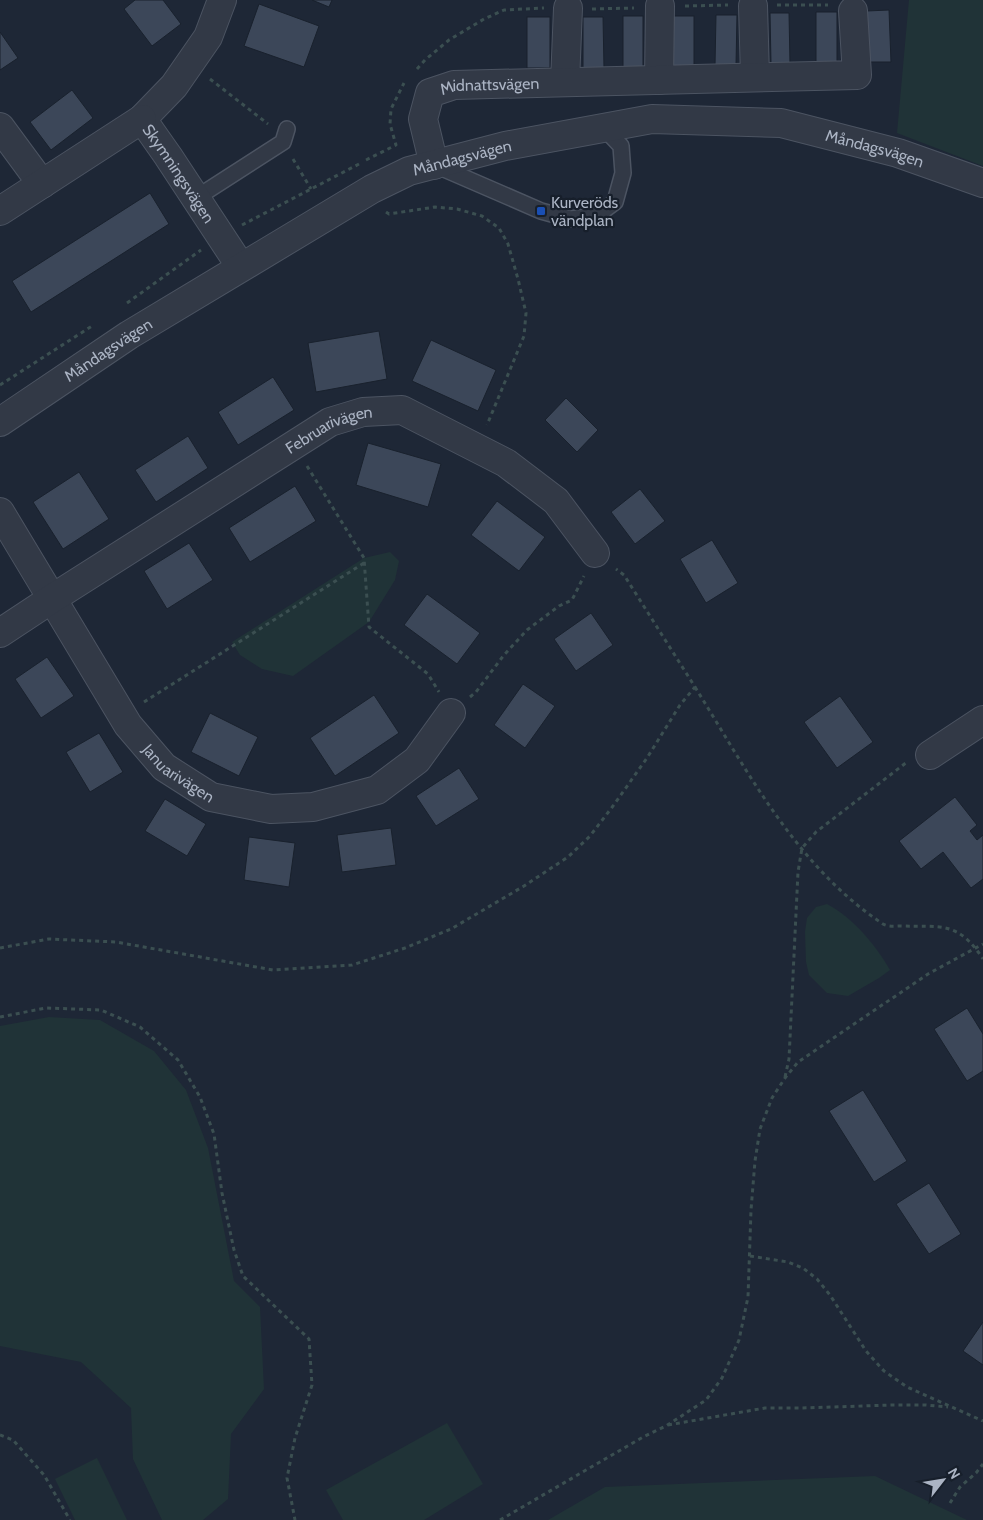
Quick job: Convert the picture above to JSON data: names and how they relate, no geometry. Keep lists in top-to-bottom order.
{
  "streets": {
    "street": [
      "Midnattsvägen",
      "Måndagsvägen",
      "Skymningsvägen",
      "Februarivägen",
      "Januarivägen"
    ]
  },
  "crossings": [
    ["Midnattsvägen", "Måndagsvägen"],
    ["Måndagsvägen", "Skymningsvägen"],
    ["Februarivägen", "Januarivägen"]
  ],
  "places": {
    "transit": ["Kurveröds vändplan"]
  },
  "north": "top right"
}
